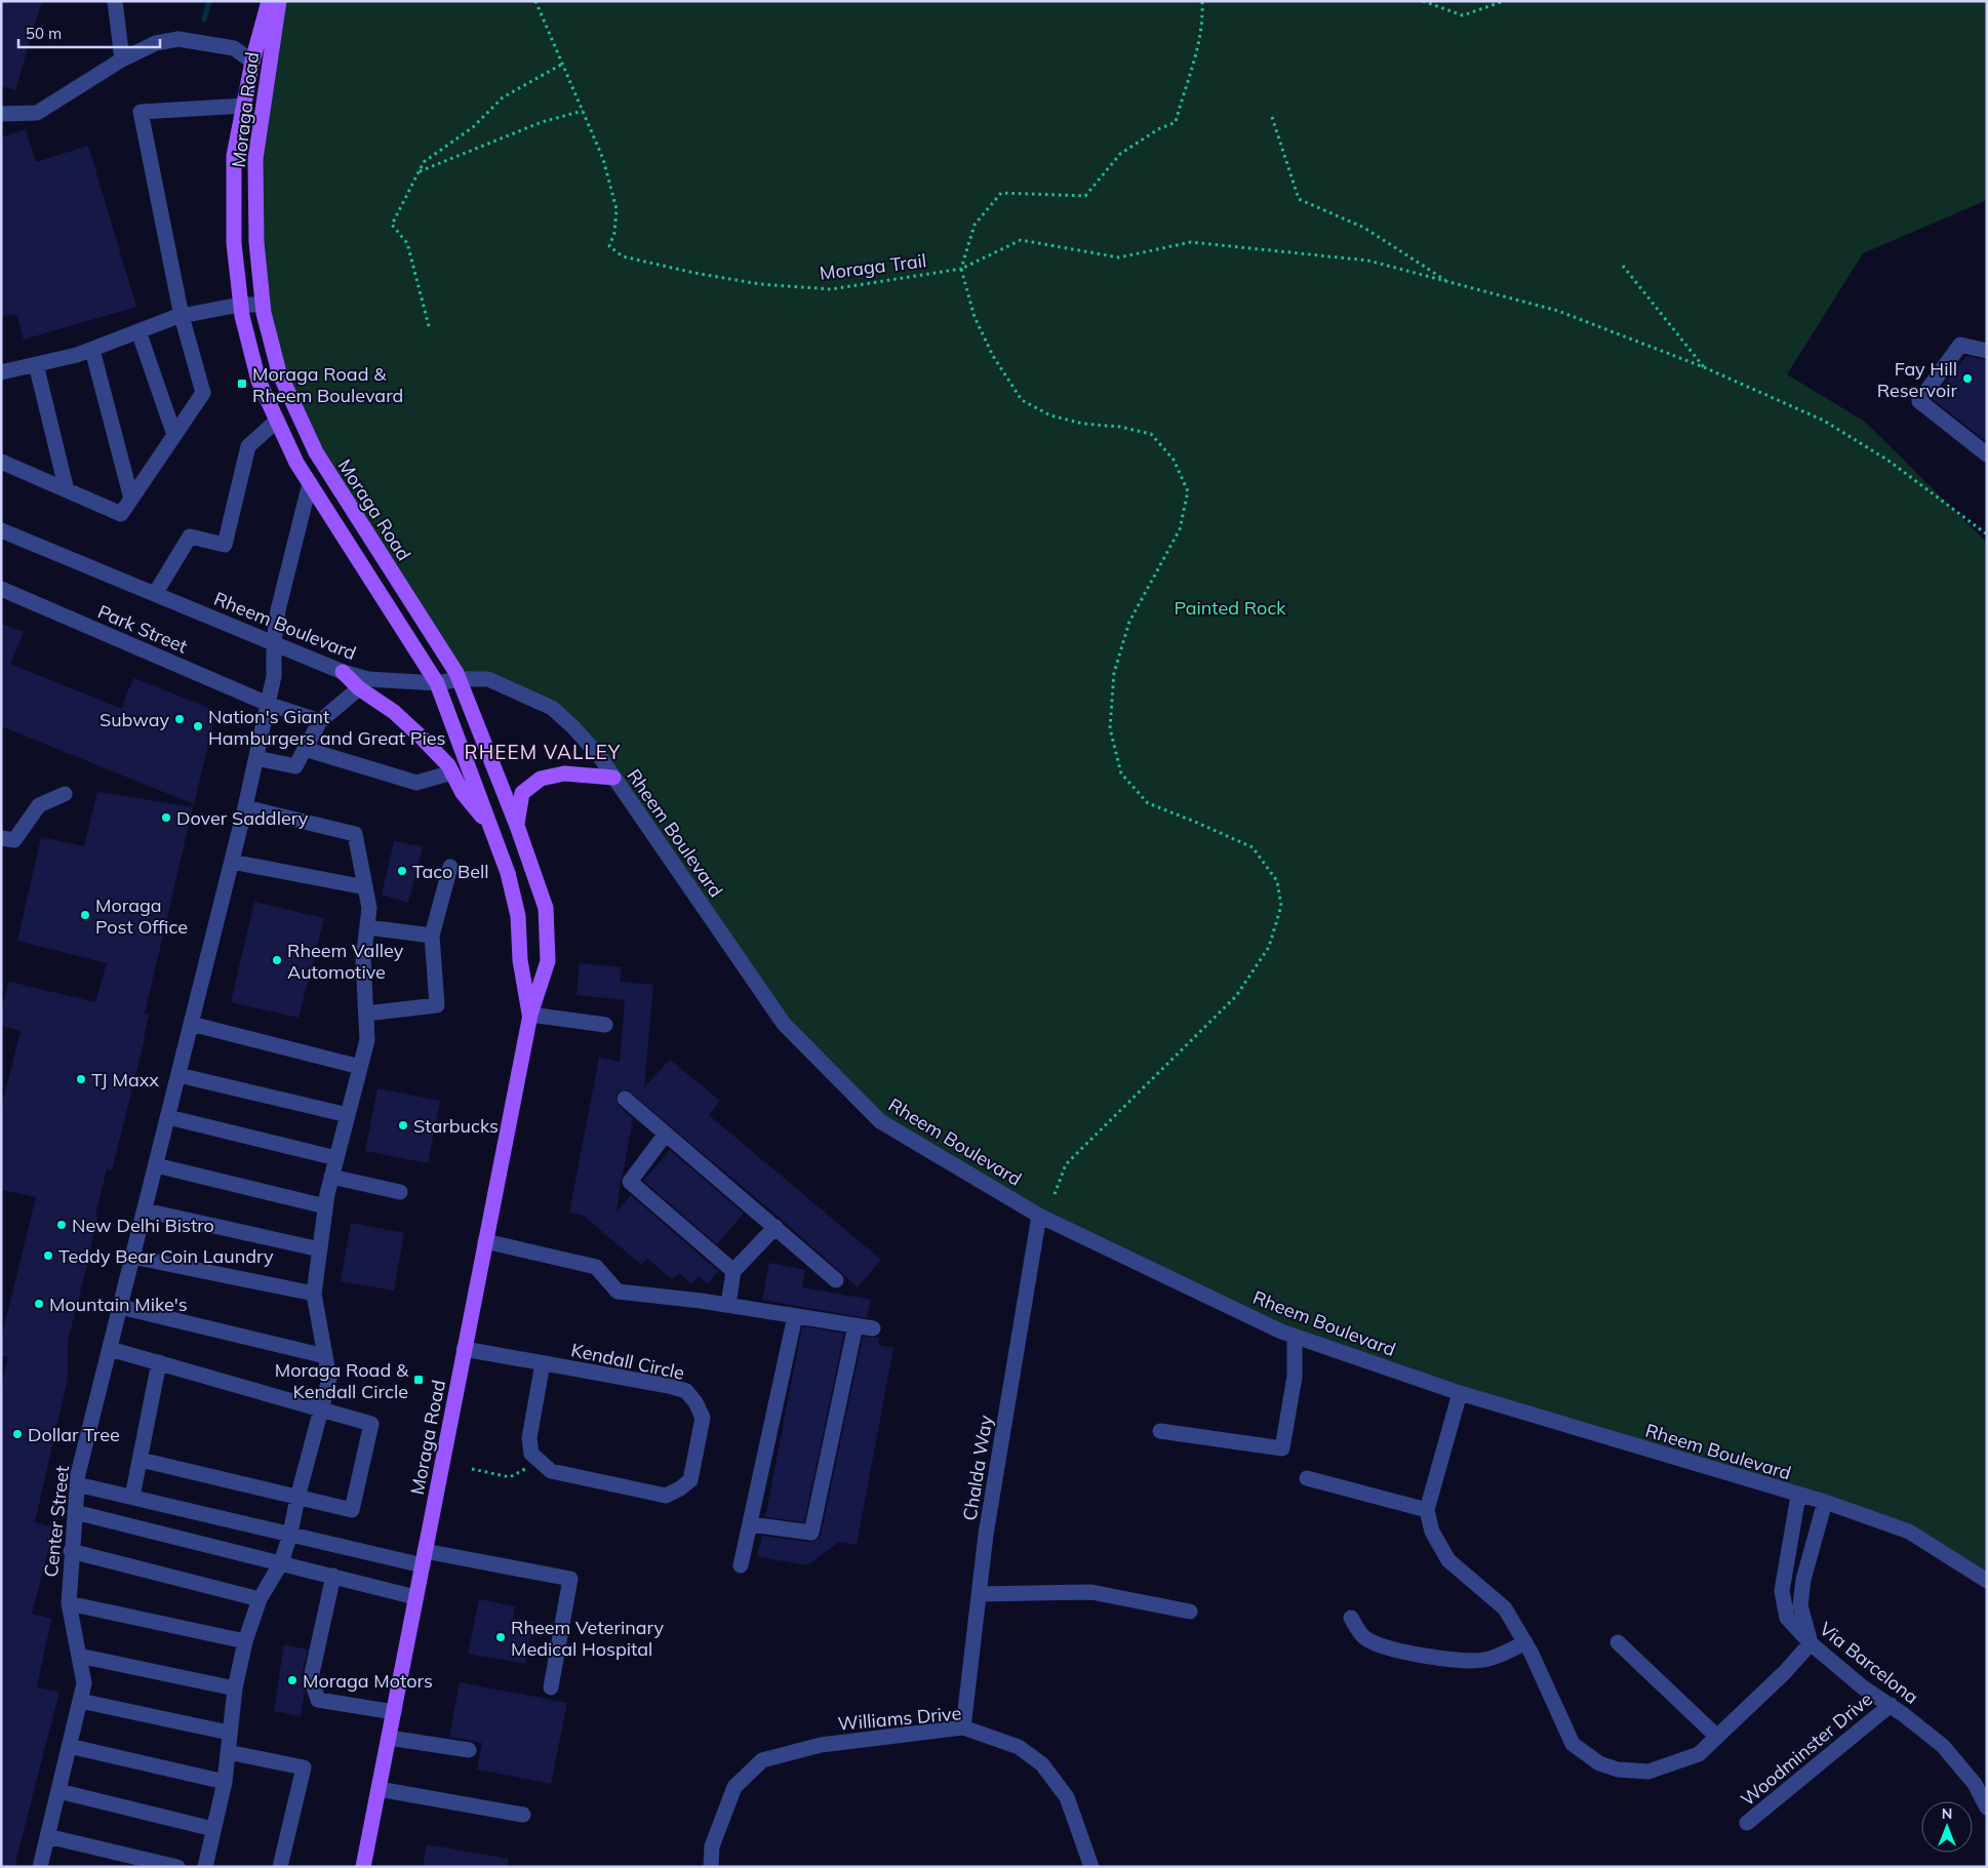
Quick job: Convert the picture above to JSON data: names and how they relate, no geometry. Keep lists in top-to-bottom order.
{
  "streets": {
    "main road": ["Moraga Road"],
    "street": [
      "Rheem Boulevard",
      "Park Street",
      "Kendall Circle",
      "Chalda Way",
      "Center Street",
      "Via Barcelona",
      "Williams Drive",
      "Woodminster Drive"
    ],
    "path": ["Moraga Trail"]
  },
  "crossings": [
    ["Moraga Road", "Rheem Boulevard"],
    ["Moraga Road", "Kendall Circle"],
    ["Moraga Road", "Center Street"],
    ["Rheem Boulevard", "Chalda Way"],
    ["Rheem Boulevard", "Center Street"],
    ["Rheem Boulevard", "Via Barcelona"],
    ["Park Street", "Center Street"],
    ["Chalda Way", "Williams Drive"],
    ["Via Barcelona", "Woodminster Drive"]
  ],
  "districts": ["RHEEM VALLEY"],
  "parks": ["Painted Rock"],
  "places": {
    "other": [
      "Fay Hill Reservoir",
      "Subway",
      "Nation's Giant Hamburgers and Great Pies",
      "Dover Saddlery",
      "Taco Bell",
      "Moraga Post Office",
      "Rheem Valley Automotive",
      "TJ Maxx",
      "Starbucks",
      "New Delhi Bistro",
      "Teddy Bear Coin Laundry",
      "Mountain Mike's",
      "Dollar Tree",
      "Rheem Veterinary Medical Hospital",
      "Moraga Motors"
    ],
    "transit": ["Moraga Road & Rheem Boulevard", "Moraga Road & Kendall Circle"]
  },
  "scale_bar": "50 m",
  "north": "top"
}
